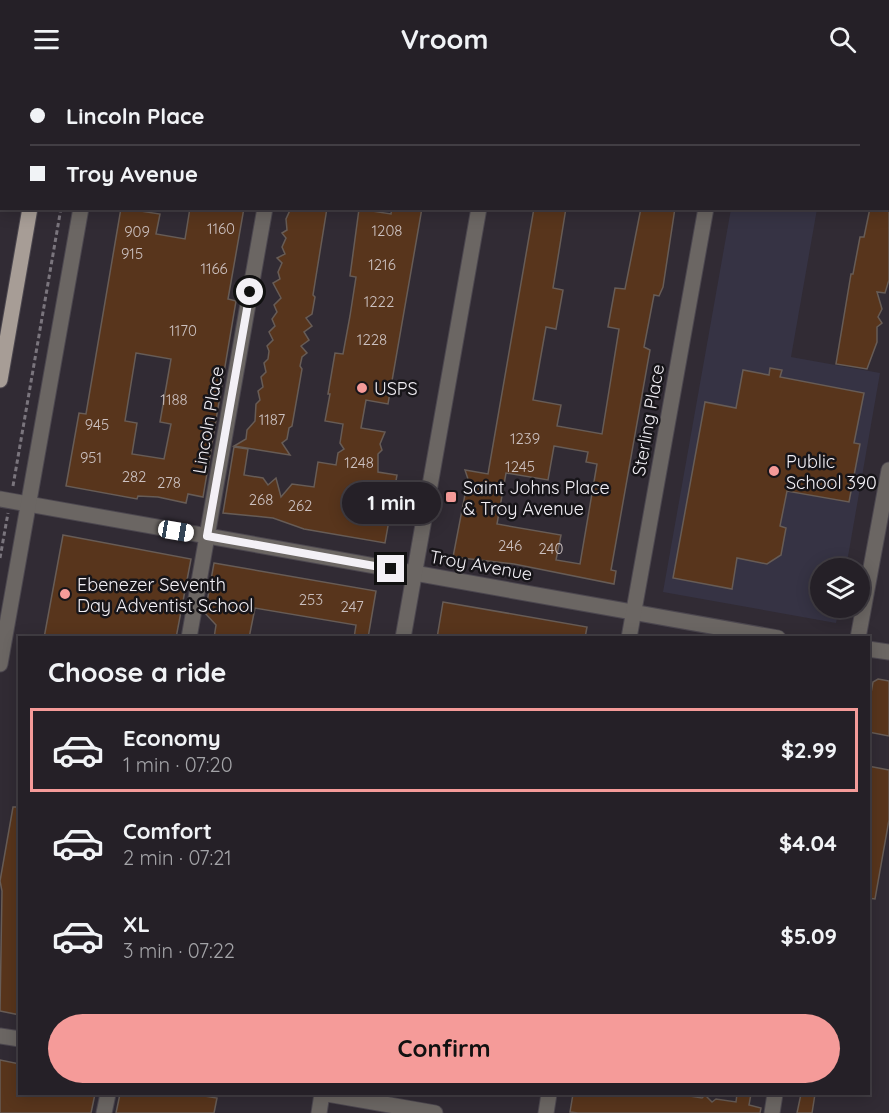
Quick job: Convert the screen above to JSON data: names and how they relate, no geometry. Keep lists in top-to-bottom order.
{
  "streets": {
    "street": ["Lincoln Place", "Sterling Place", "Troy Avenue"]
  },
  "crossings": [
    ["Lincoln Place", "Troy Avenue"],
    ["Sterling Place", "Troy Avenue"]
  ],
  "places": {
    "other": ["USPS", "Public School 390", "Ebenezer Seventh Day Adventist School"],
    "transit": ["Saint Johns Place & Troy Avenue"]
  },
  "house_numbers": [
    "1160",
    "1208",
    "909",
    "915",
    "1216",
    "1166",
    "1222",
    "1170",
    "1228",
    "1188",
    "1187",
    "945",
    "1239",
    "951",
    "1248",
    "1245",
    "282",
    "278",
    "268",
    "262",
    "246",
    "240",
    "253",
    "247"
  ],
  "page": {
    "header": "Vroom",
    "banner": ["Lincoln Place", "Troy Avenue"],
    "bubble": "1 min",
    "heading": "Choose a ride",
    "list": [
      {
        "name": "Economy",
        "note": "1 min · 07:20",
        "value": "$2.99"
      },
      {
        "name": "Comfort",
        "note": "2 min · 07:21",
        "value": "$4.04"
      },
      {
        "name": "XL",
        "note": "3 min · 07:22",
        "value": "$5.09"
      }
    ],
    "buttons": "Confirm"
  }
}
